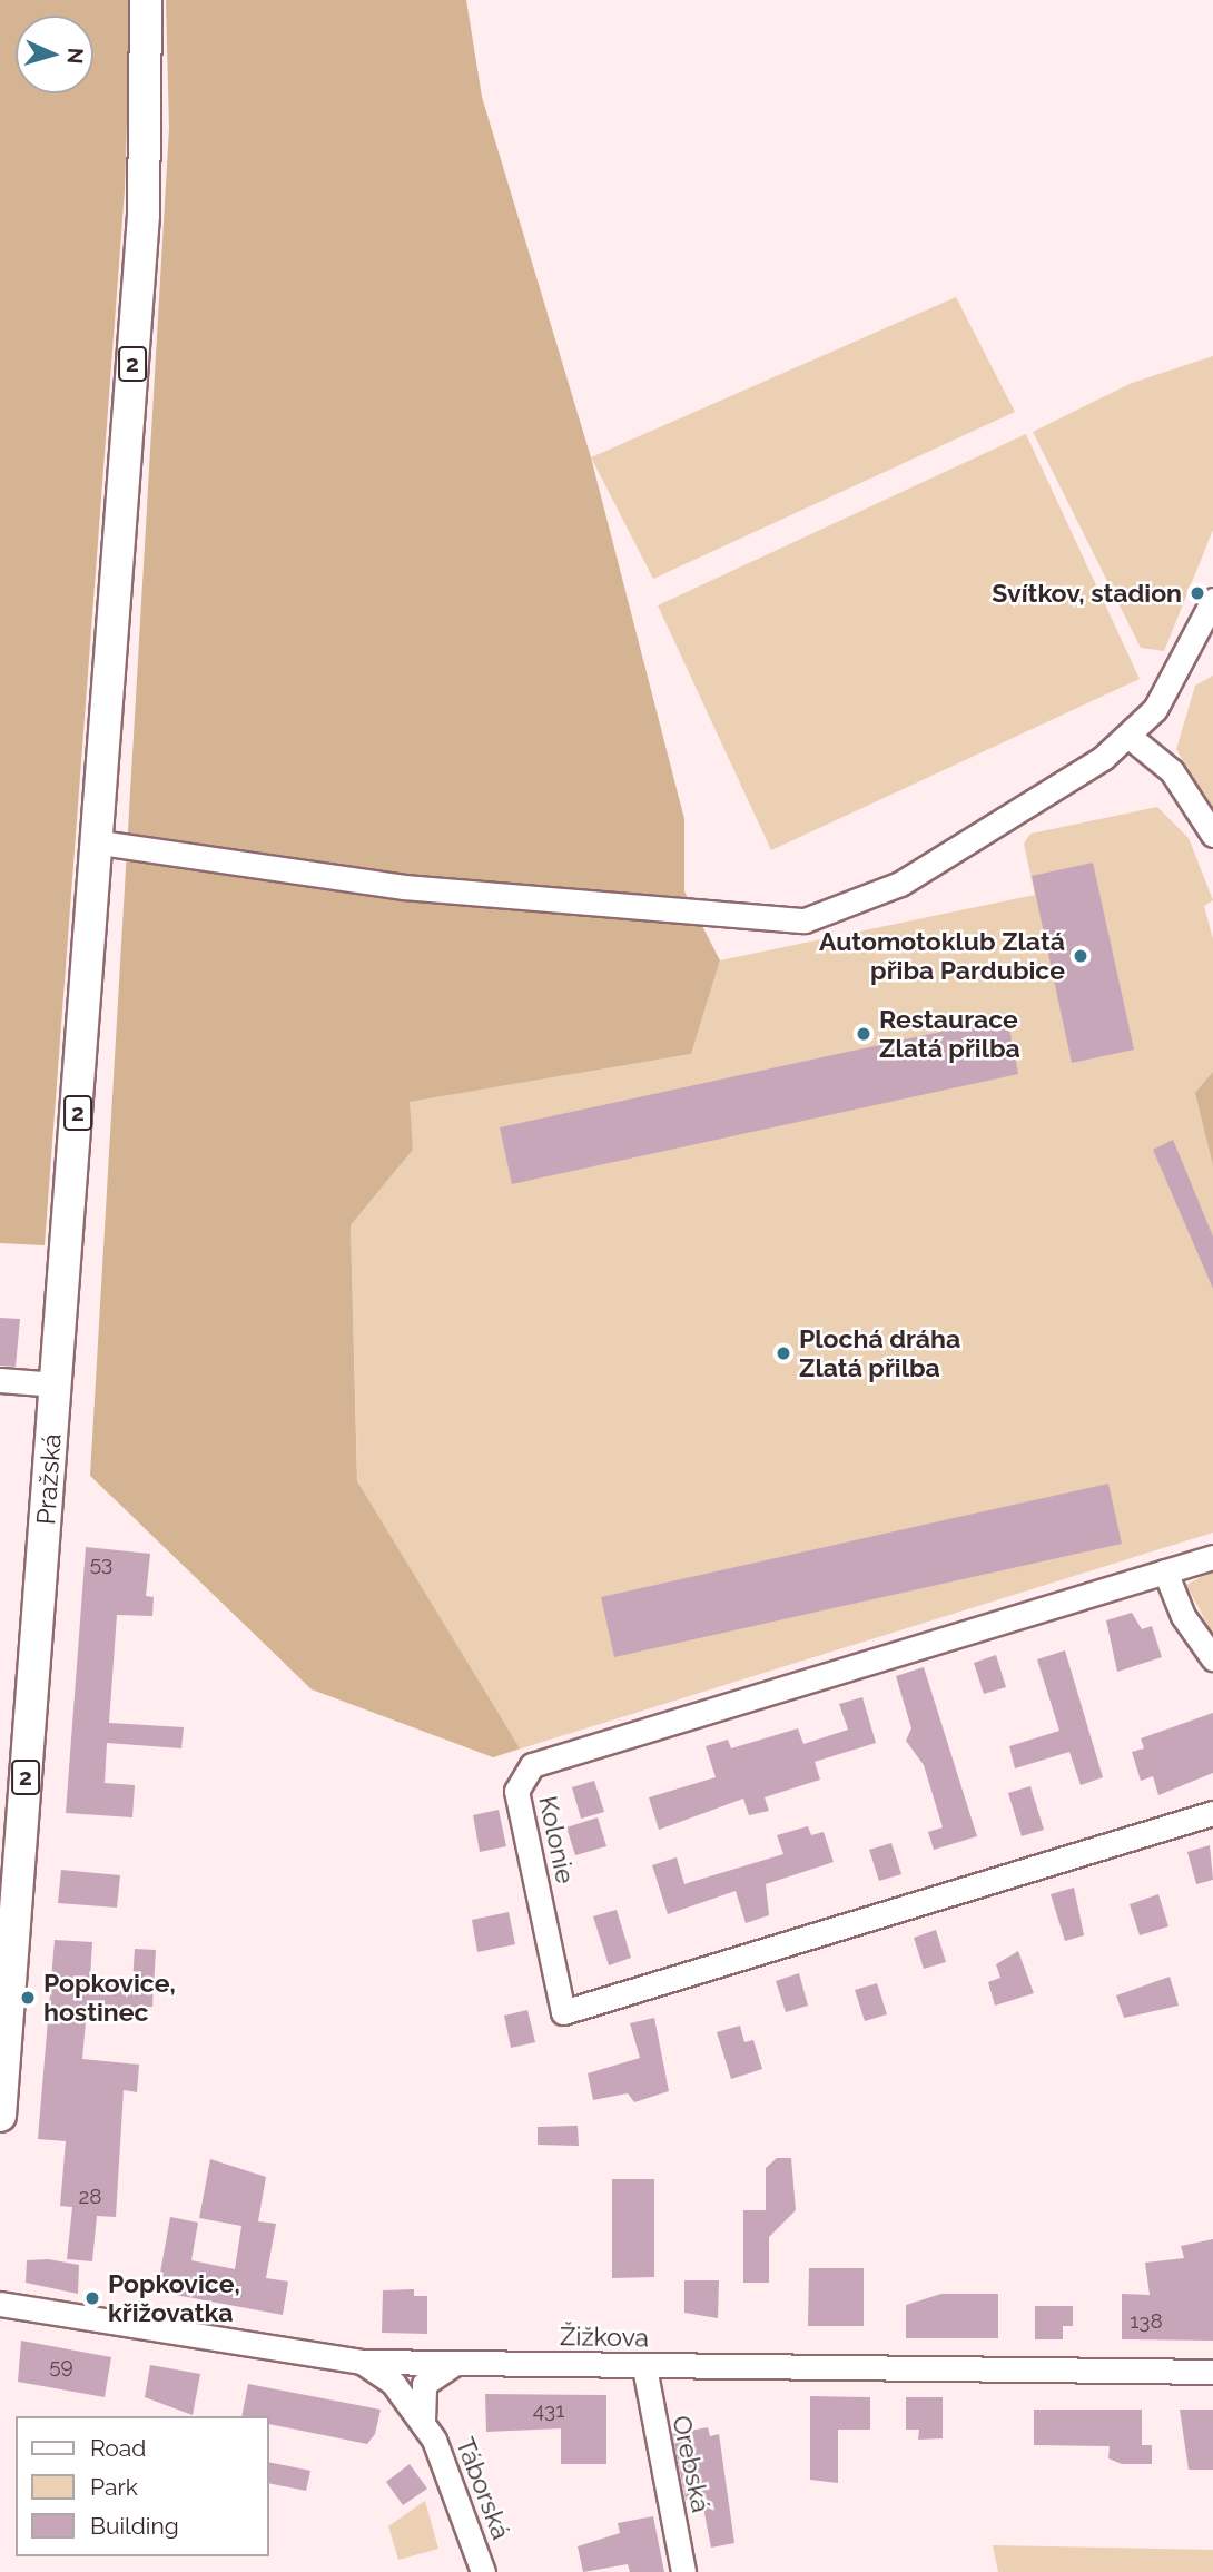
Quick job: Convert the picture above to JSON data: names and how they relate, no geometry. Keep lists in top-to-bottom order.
{
  "streets": {
    "main road": ["2", "Pražská"],
    "street": [
      "Kolonie",
      "Žižkova",
      "Orebská",
      "Táborská"
    ]
  },
  "crossings": [
    ["2", "Pražská"],
    ["Žižkova", "Orebská"],
    ["Žižkova", "Táborská"]
  ],
  "places": [
    "Svítkov, stadion",
    "Automotoklub Zlatá přiba Pardubice",
    "Restaurace Zlatá přilba",
    "Plochá dráha Zlatá přilba",
    "Popkovice, hostinec",
    "Popkovice, křižovatka"
  ],
  "house_numbers": [
    "53",
    "28",
    "138",
    "59",
    "431"
  ],
  "legend": ["Road", "Park", "Building"],
  "north": "right"
}
